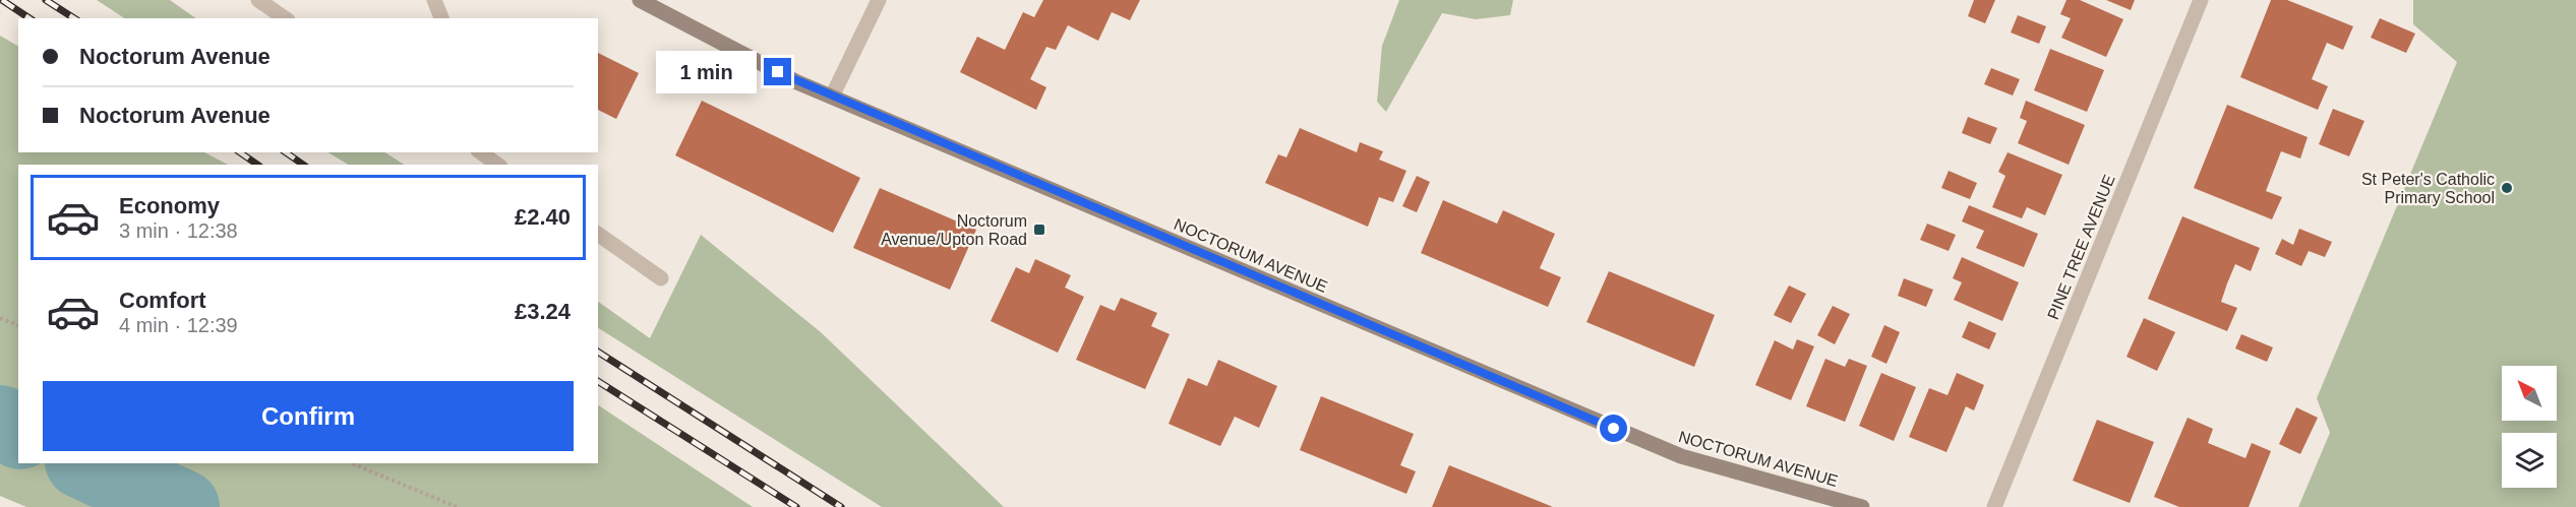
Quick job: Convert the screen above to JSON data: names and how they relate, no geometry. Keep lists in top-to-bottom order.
{
  "streets": {
    "street": ["PINE TREE AVENUE", "NOCTORUM AVENUE"]
  },
  "places": {
    "other": ["St Peter's Catholic Primary School"],
    "transit": ["Noctorum Avenue/Upton Road"]
  },
  "north": "top left",
  "page": {
    "banner": ["Noctorum Avenue", "Noctorum Avenue"],
    "bubble": "1 min",
    "list": [
      {
        "name": "Economy",
        "note": "3 min · 12:38",
        "value": "£2.40"
      },
      {
        "name": "Comfort",
        "note": "4 min · 12:39",
        "value": "£3.24"
      }
    ],
    "buttons": "Confirm"
  }
}
